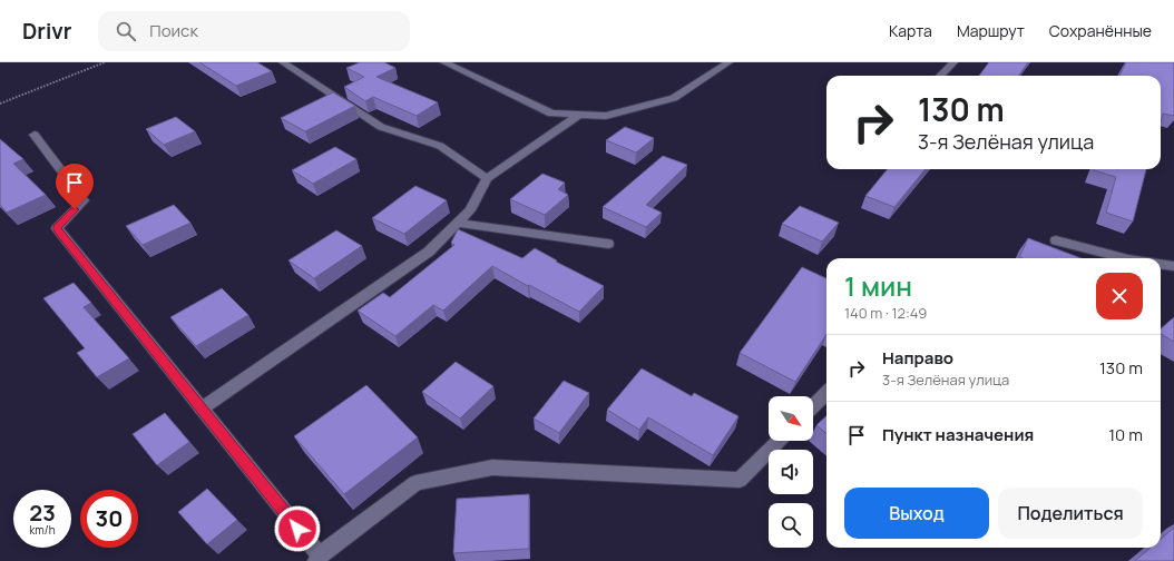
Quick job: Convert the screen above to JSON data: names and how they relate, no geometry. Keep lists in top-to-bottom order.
{
  "north": "bottom right",
  "page": {
    "header": "Drivr",
    "search": "Поиск",
    "nav": ["Карта", "Маршрут", "Сохранённые"],
    "turn": ["130 m", "3-я Зелёная улица"],
    "heading": ["1 мин", "140 m · 12:49"],
    "list": [
      {
        "name": "Направо",
        "note": "3-я Зелёная улица",
        "value": "130 m"
      },
      {
        "name": "Пункт назначения",
        "value": "10 m"
      }
    ],
    "buttons": ["Выход", "Поделиться"],
    "speed": "23 km/h",
    "limit": "30"
  }
}
